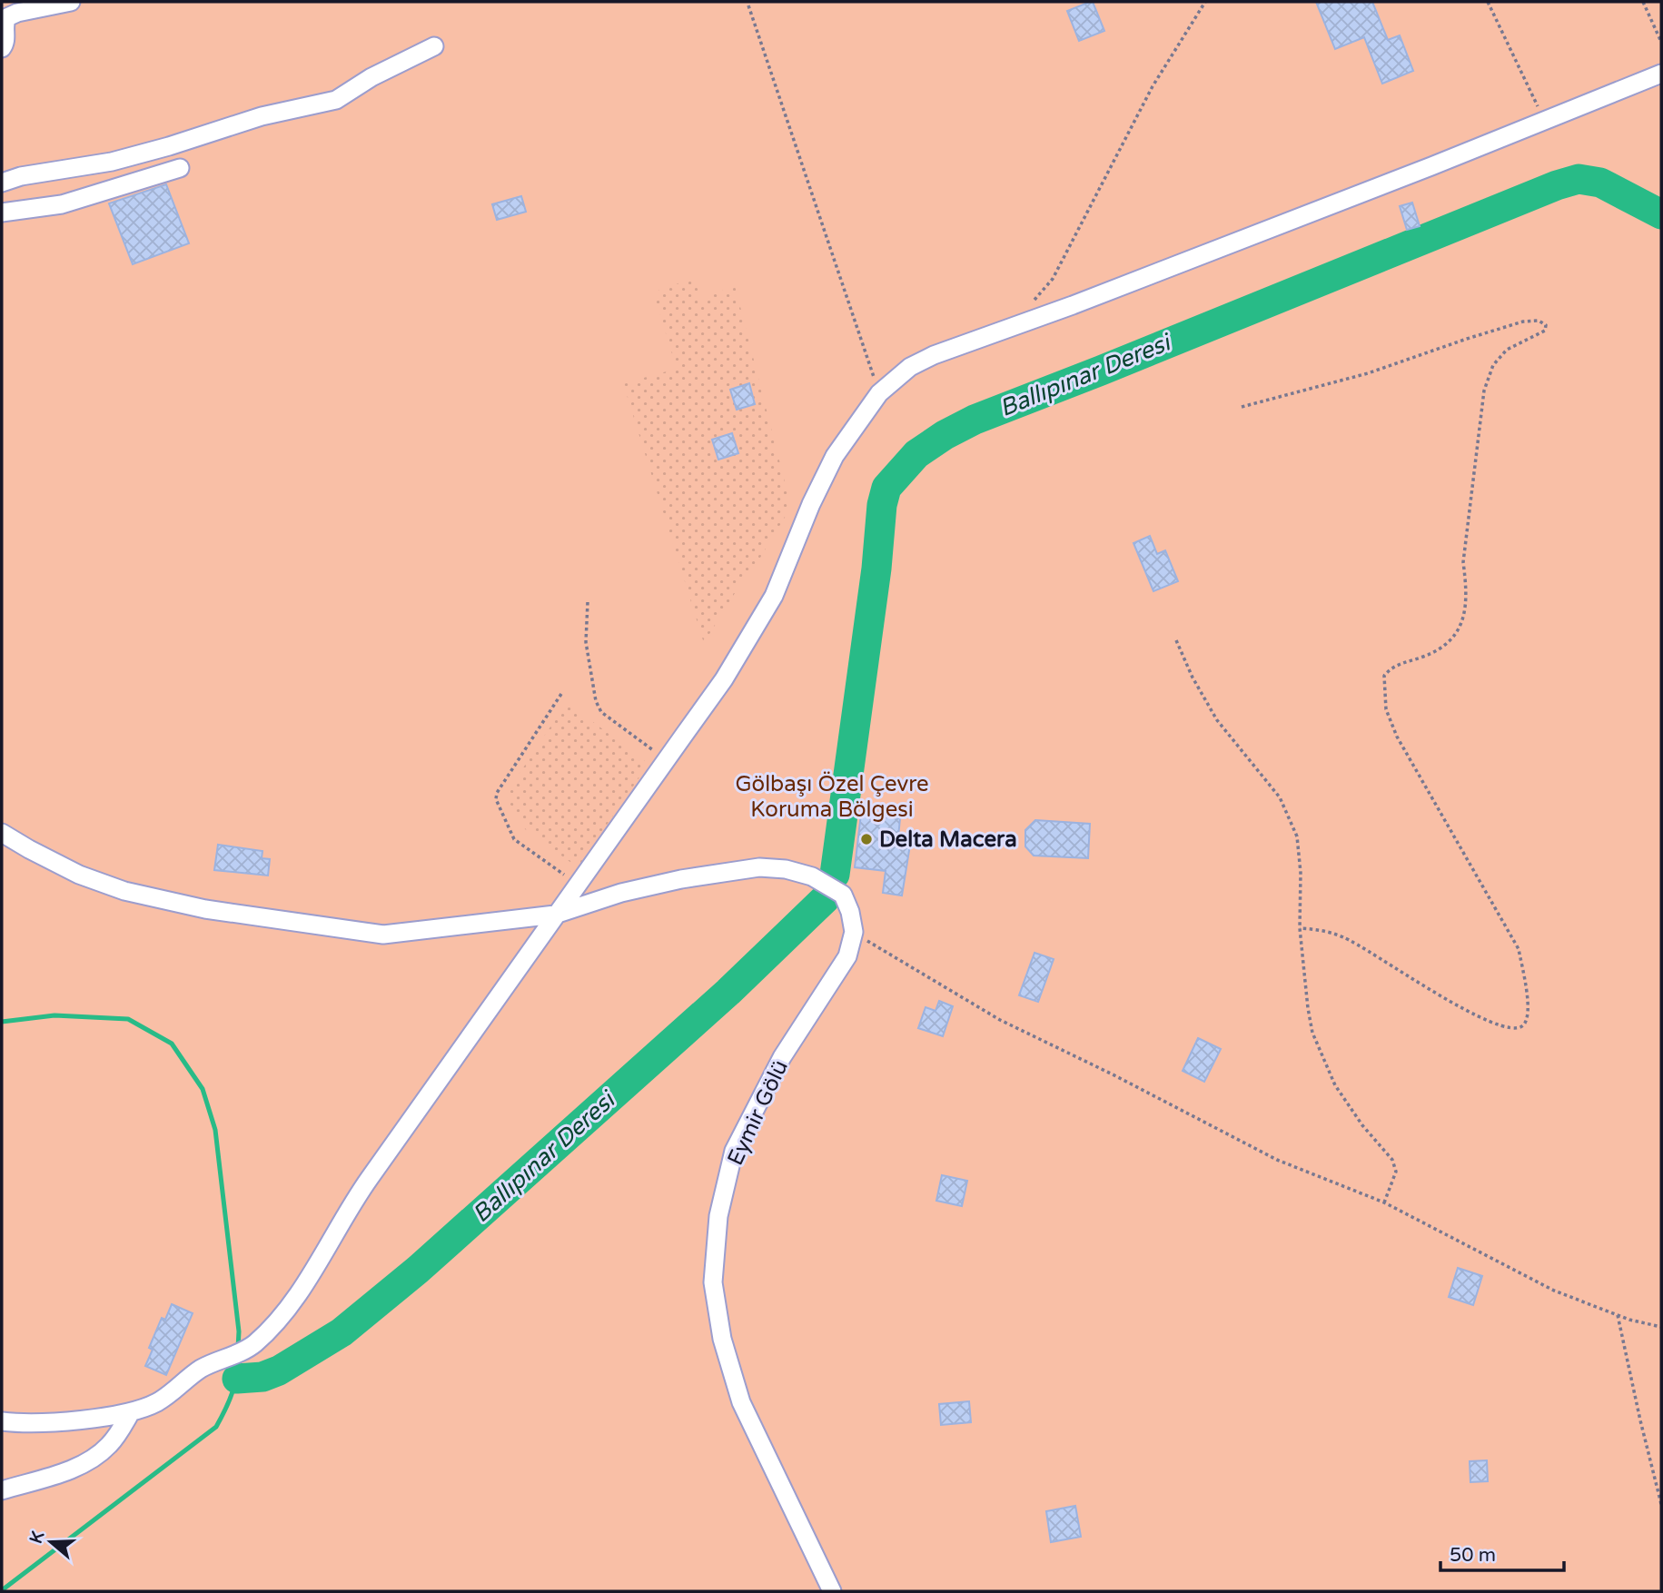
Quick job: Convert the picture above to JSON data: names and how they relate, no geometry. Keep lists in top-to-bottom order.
{
  "streets": {
    "street": ["Eymir Gölü"]
  },
  "water": ["Ballıpınar Deresi"],
  "parks": ["Gölbaşı Özel Çevre Koruma Bölgesi"],
  "places": ["Delta Macera"],
  "scale_bar": "50 m",
  "north": "left"
}
